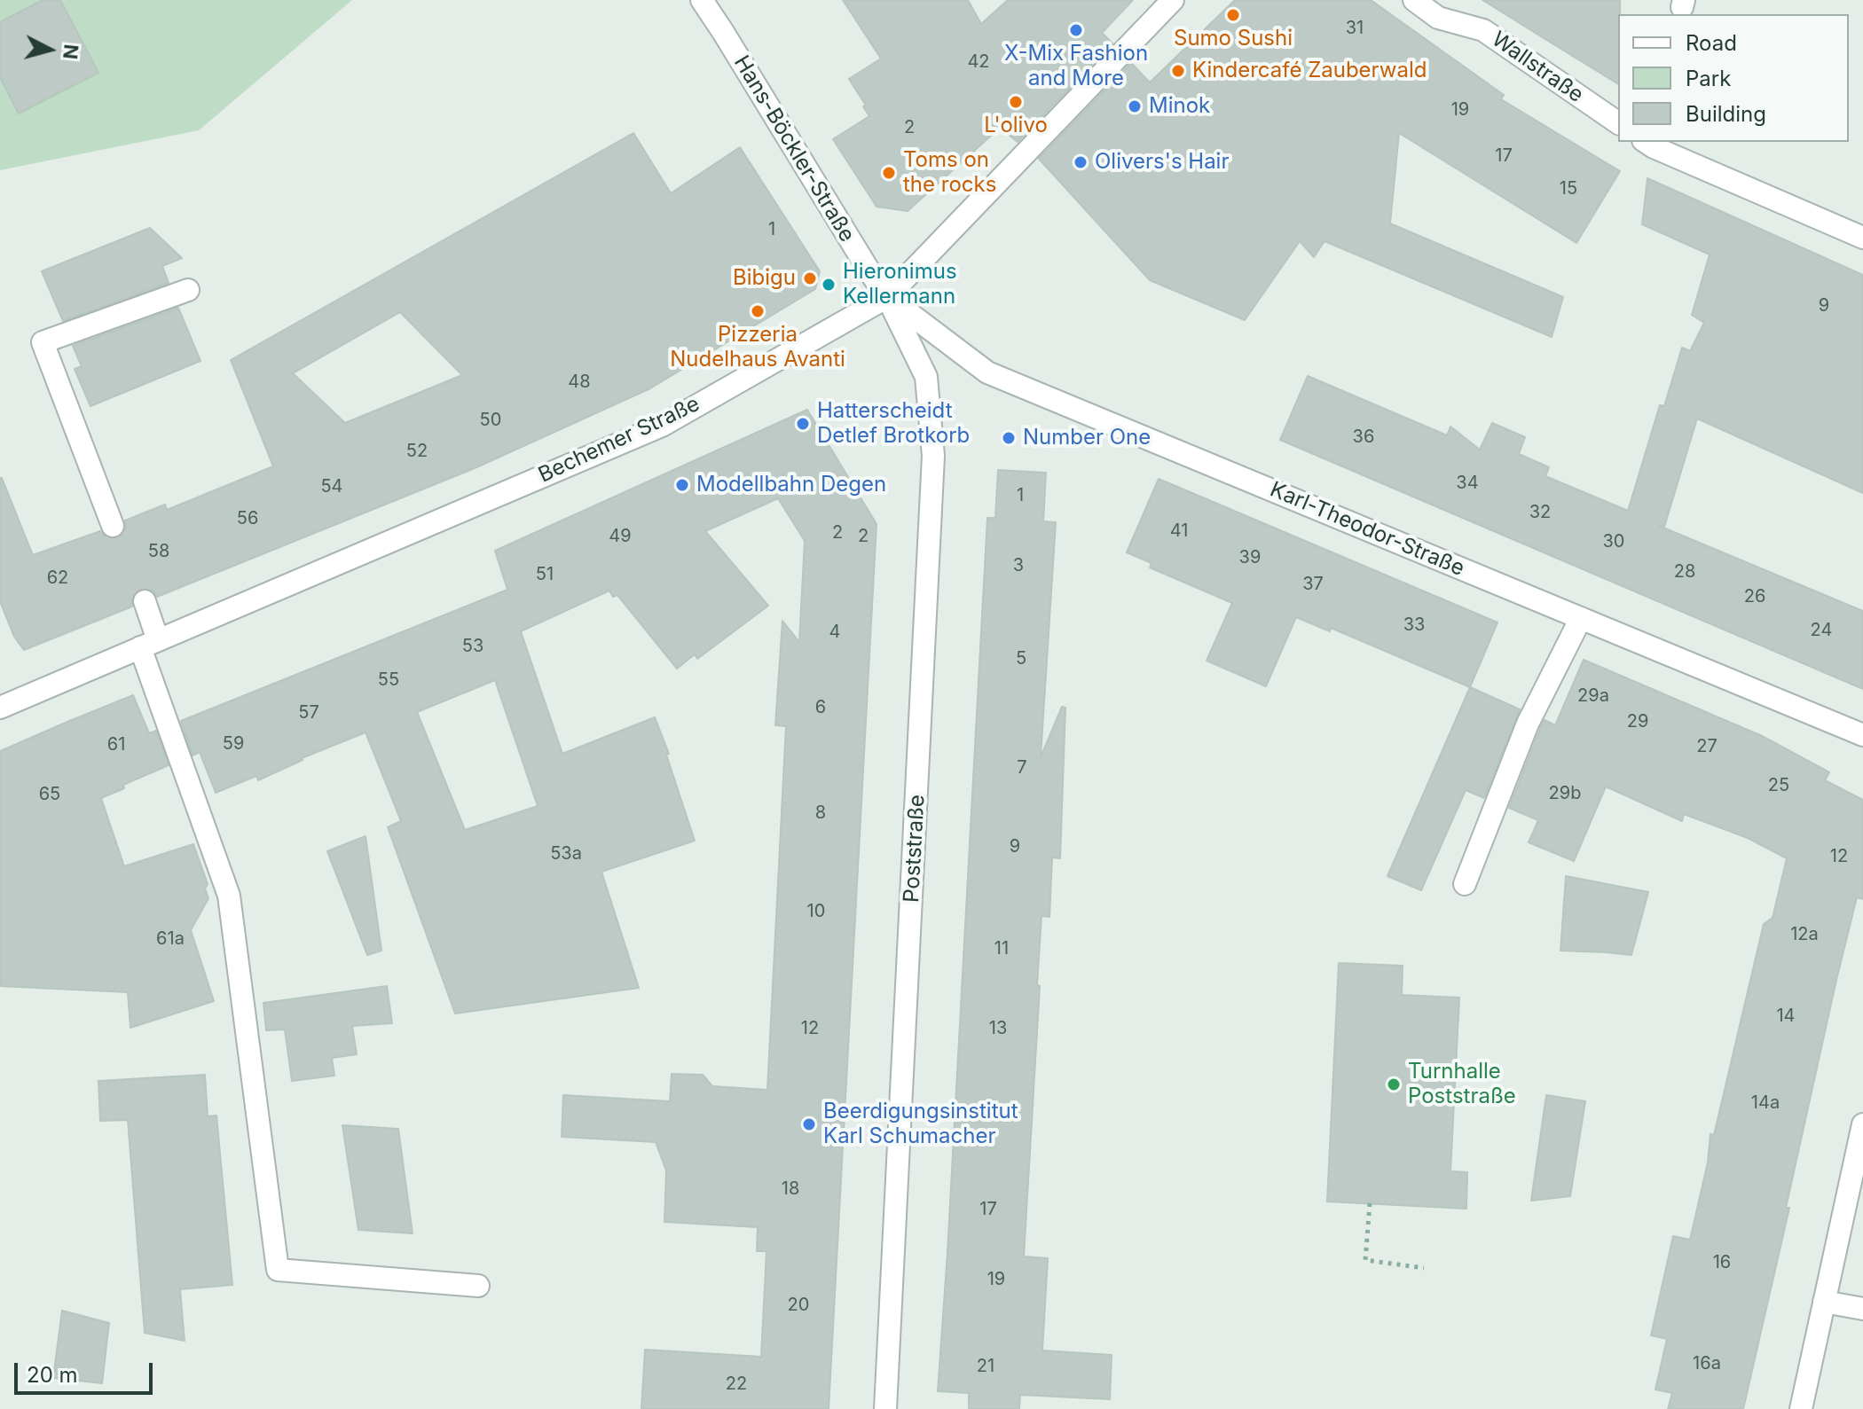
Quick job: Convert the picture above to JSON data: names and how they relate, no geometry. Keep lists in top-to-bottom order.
{
  "streets": {
    "street": [
      "Wallstraße",
      "Hans-Böckler-Straße",
      "Bechemer Straße",
      "Karl-Theodor-Straße",
      "Poststraße"
    ]
  },
  "crossings": [
    ["Hans-Böckler-Straße", "Bechemer Straße"],
    ["Hans-Böckler-Straße", "Karl-Theodor-Straße"],
    ["Hans-Böckler-Straße", "Poststraße"],
    ["Bechemer Straße", "Karl-Theodor-Straße"],
    ["Bechemer Straße", "Poststraße"],
    ["Karl-Theodor-Straße", "Poststraße"]
  ],
  "places": [
    "Sumo Sushi",
    "X-Mix Fashion and More",
    "Kindercafé Zauberwald",
    "L'olivo",
    "Minok",
    "Olivers's Hair",
    "Toms on the rocks",
    "Bibigu",
    "Hieronimus Kellermann",
    "Pizzeria Nudelhaus Avanti",
    "Hatterscheidt Detlef Brotkorb",
    "Number One",
    "Modellbahn Degen",
    "Turnhalle Poststraße",
    "Beerdigungsinstitut Karl Schumacher"
  ],
  "house_numbers": [
    "31",
    "42",
    "19",
    "2",
    "17",
    "15",
    "1",
    "9",
    "48",
    "50",
    "36",
    "52",
    "34",
    "54",
    "1",
    "32",
    "56",
    "41",
    "2",
    "49",
    "2",
    "30",
    "58",
    "39",
    "3",
    "28",
    "51",
    "62",
    "37",
    "26",
    "33",
    "24",
    "4",
    "53",
    "5",
    "55",
    "29a",
    "6",
    "57",
    "29",
    "59",
    "61",
    "27",
    "7",
    "25",
    "29b",
    "65",
    "8",
    "9",
    "53a",
    "12",
    "10",
    "12a",
    "61a",
    "11",
    "14",
    "12",
    "13",
    "14a",
    "18",
    "17",
    "16",
    "19",
    "20",
    "16a",
    "21",
    "22"
  ],
  "legend": ["Road", "Park", "Building"],
  "scale_bar": "20 m",
  "north": "right"
}
